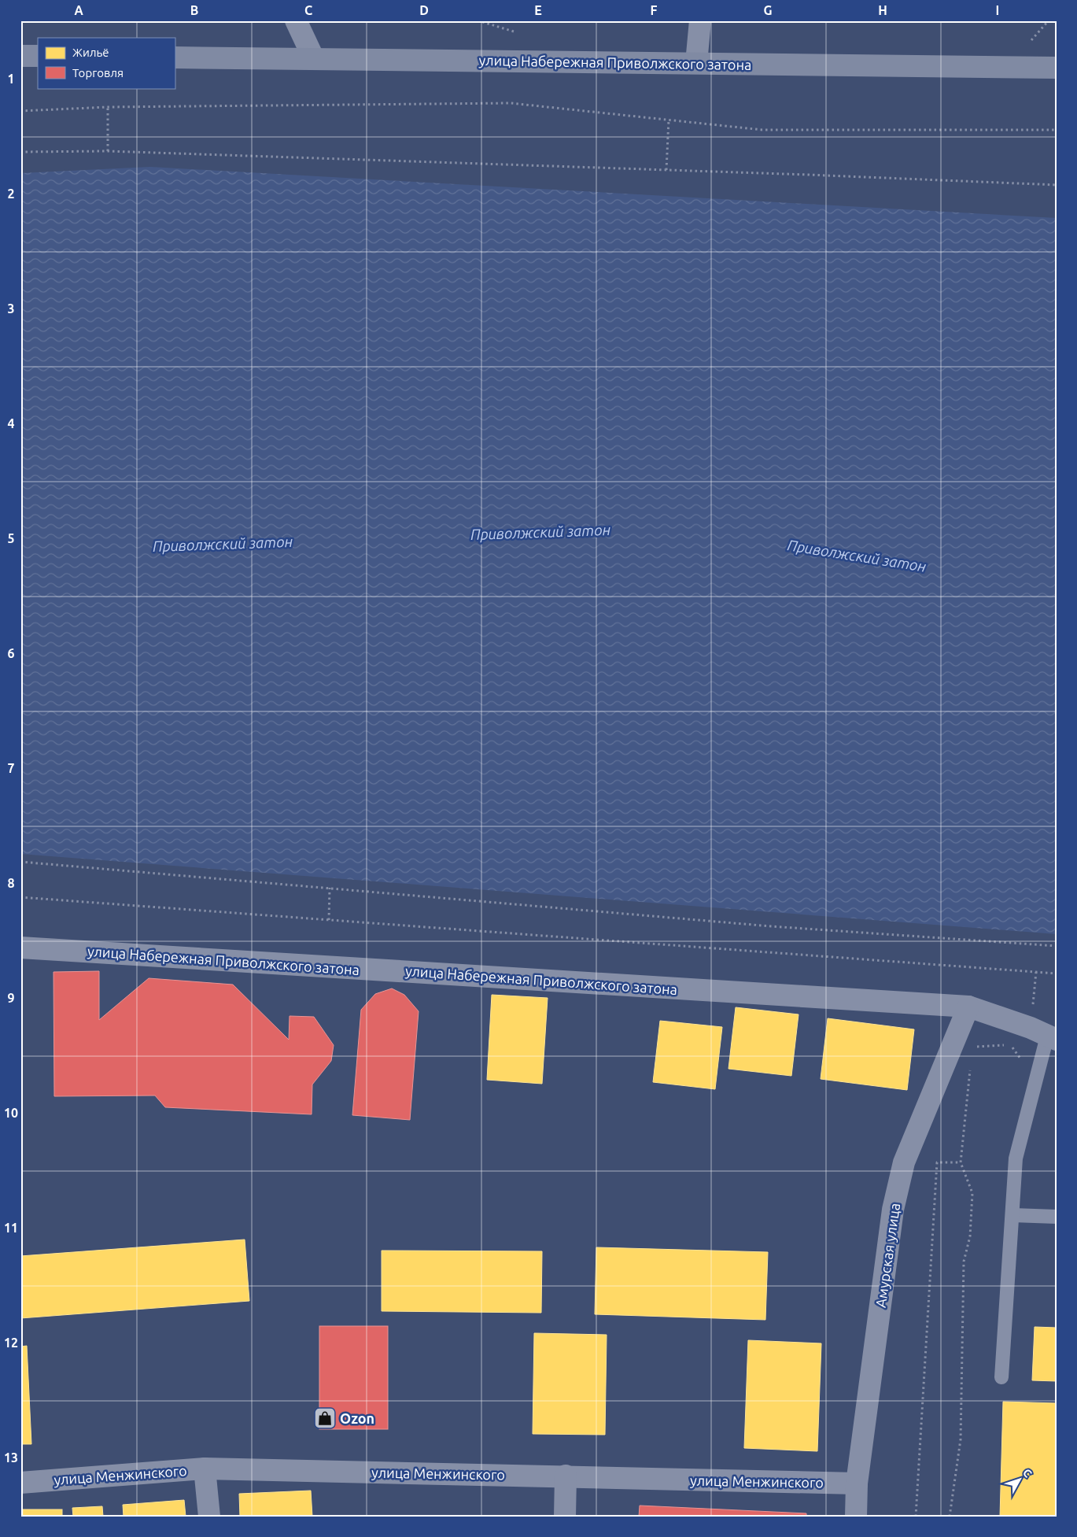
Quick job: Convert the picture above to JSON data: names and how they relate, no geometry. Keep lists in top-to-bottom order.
{
  "streets": {
    "main road": ["улица Набережная Приволжского затона"],
    "street": ["Амурская улица", "улица Менжинского"]
  },
  "crossings": [
    ["улица Набережная Приволжского затона", "Амурская улица"],
    ["Амурская улица", "улица Менжинского"]
  ],
  "water": ["Приволжский затон"],
  "places": {
    "shop": ["Ozon"]
  },
  "legend": ["Жильё", "Торговля"],
  "north": "top right",
  "grid": {
    "columns": [
      "A",
      "B",
      "C",
      "D",
      "E",
      "F",
      "G",
      "H",
      "I"
    ],
    "rows": [
      "1",
      "2",
      "3",
      "4",
      "5",
      "6",
      "7",
      "8",
      "9",
      "10",
      "11",
      "12",
      "13"
    ]
  }
}
